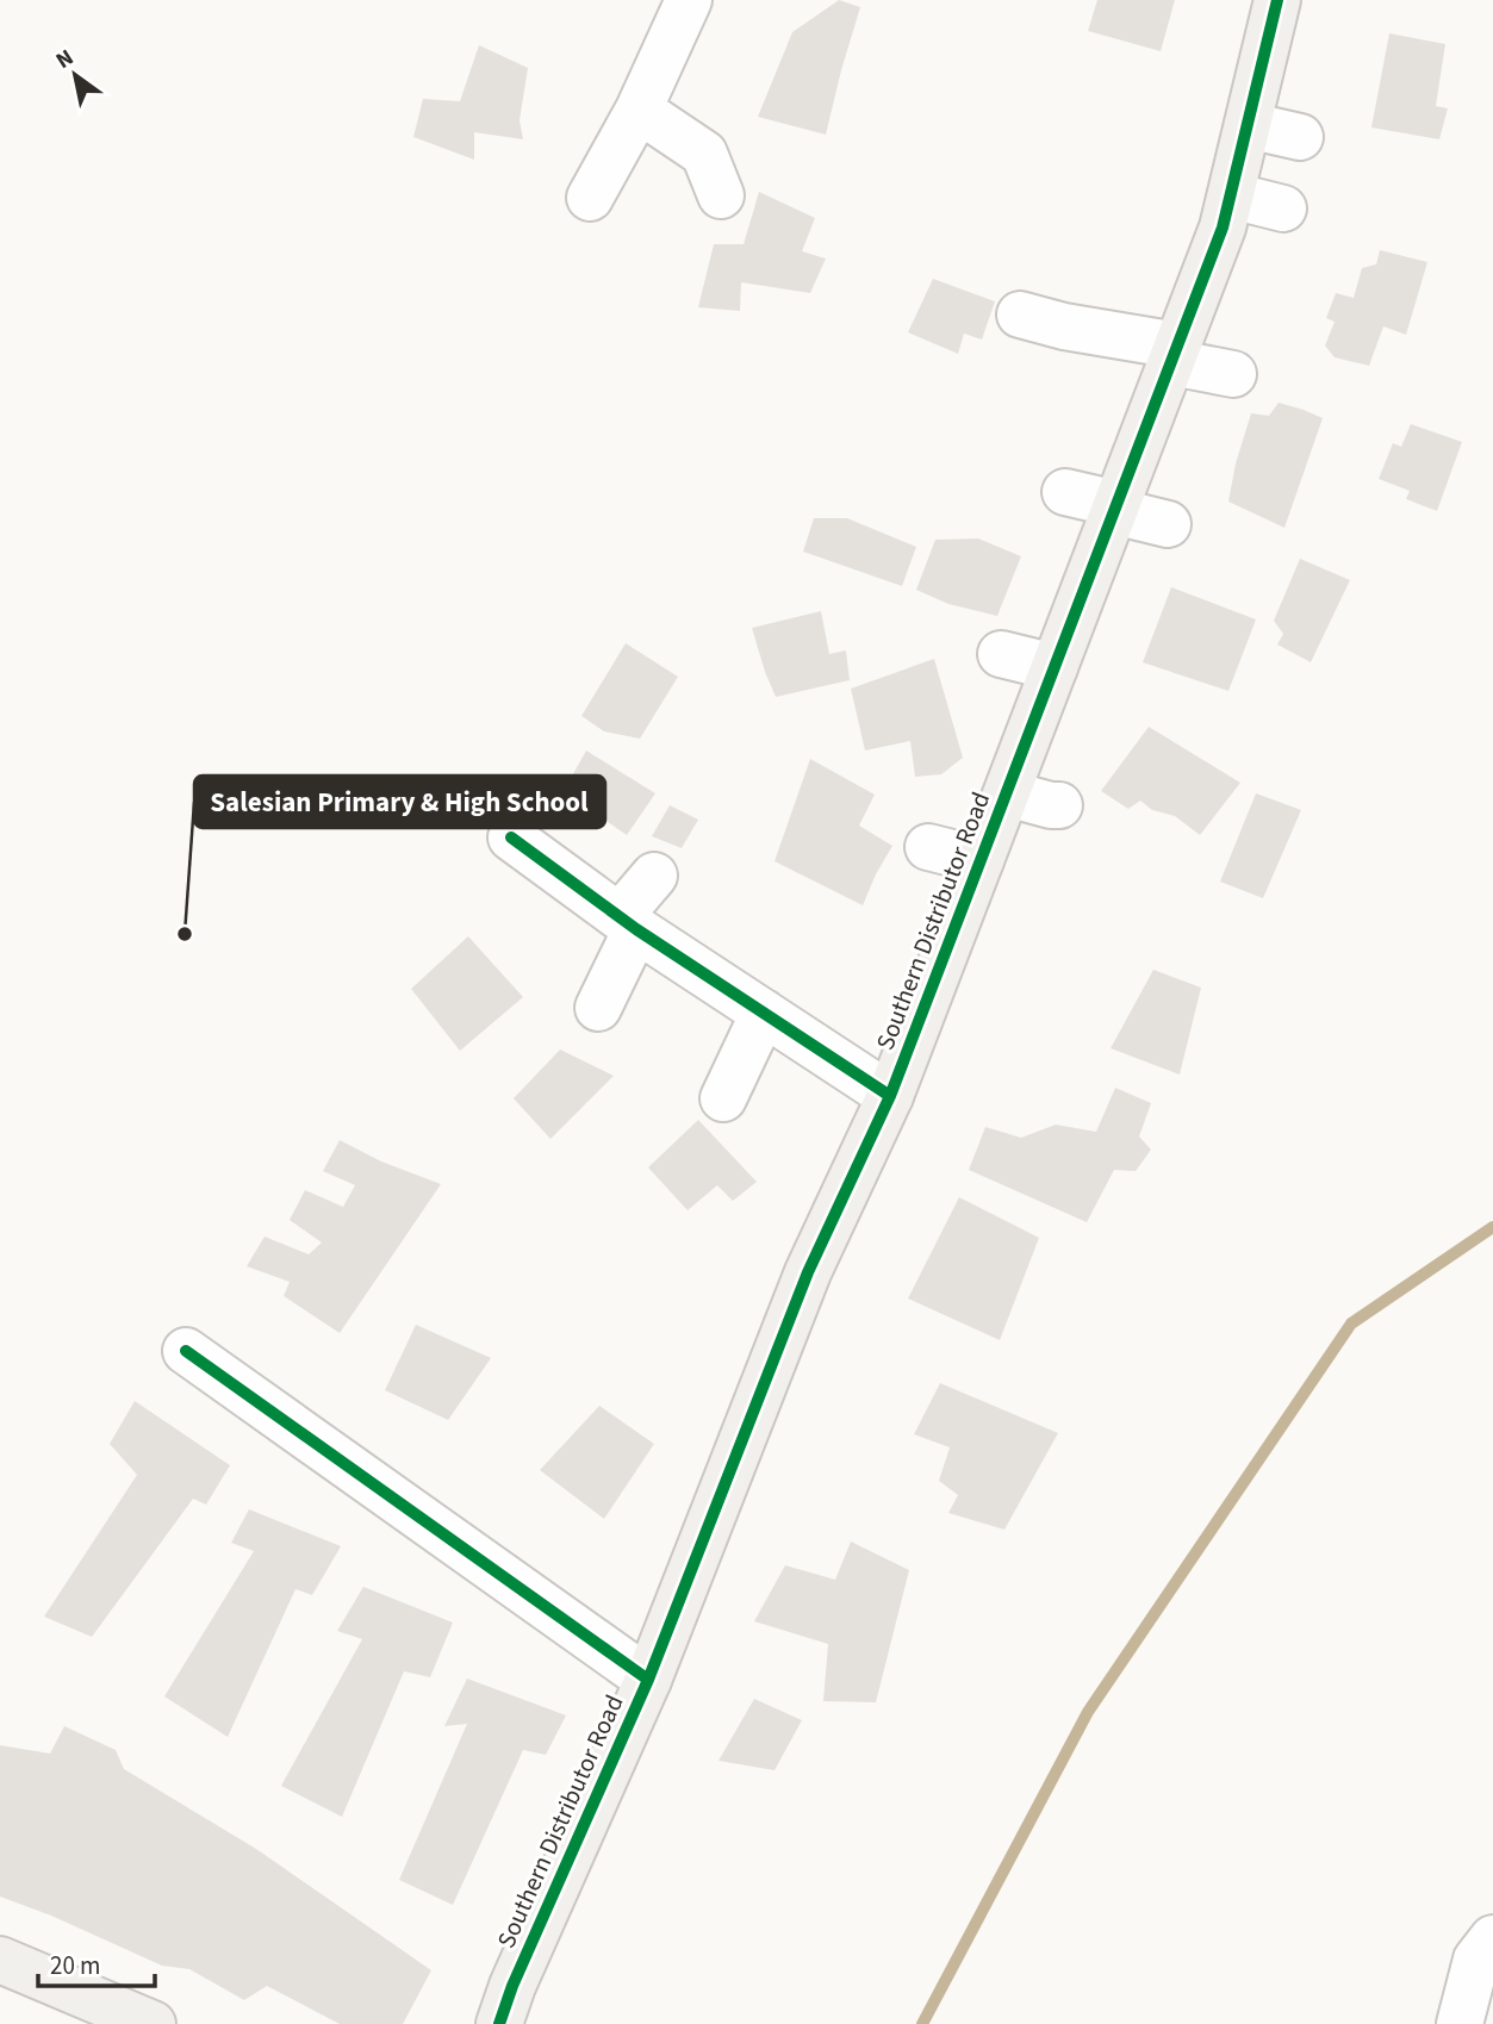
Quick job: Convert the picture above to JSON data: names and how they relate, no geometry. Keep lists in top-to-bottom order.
{
  "streets": {
    "street": ["Southern Distributor Road"]
  },
  "places": ["Salesian Primary & High School"],
  "scale_bar": "20 m",
  "north": "top left"
}
